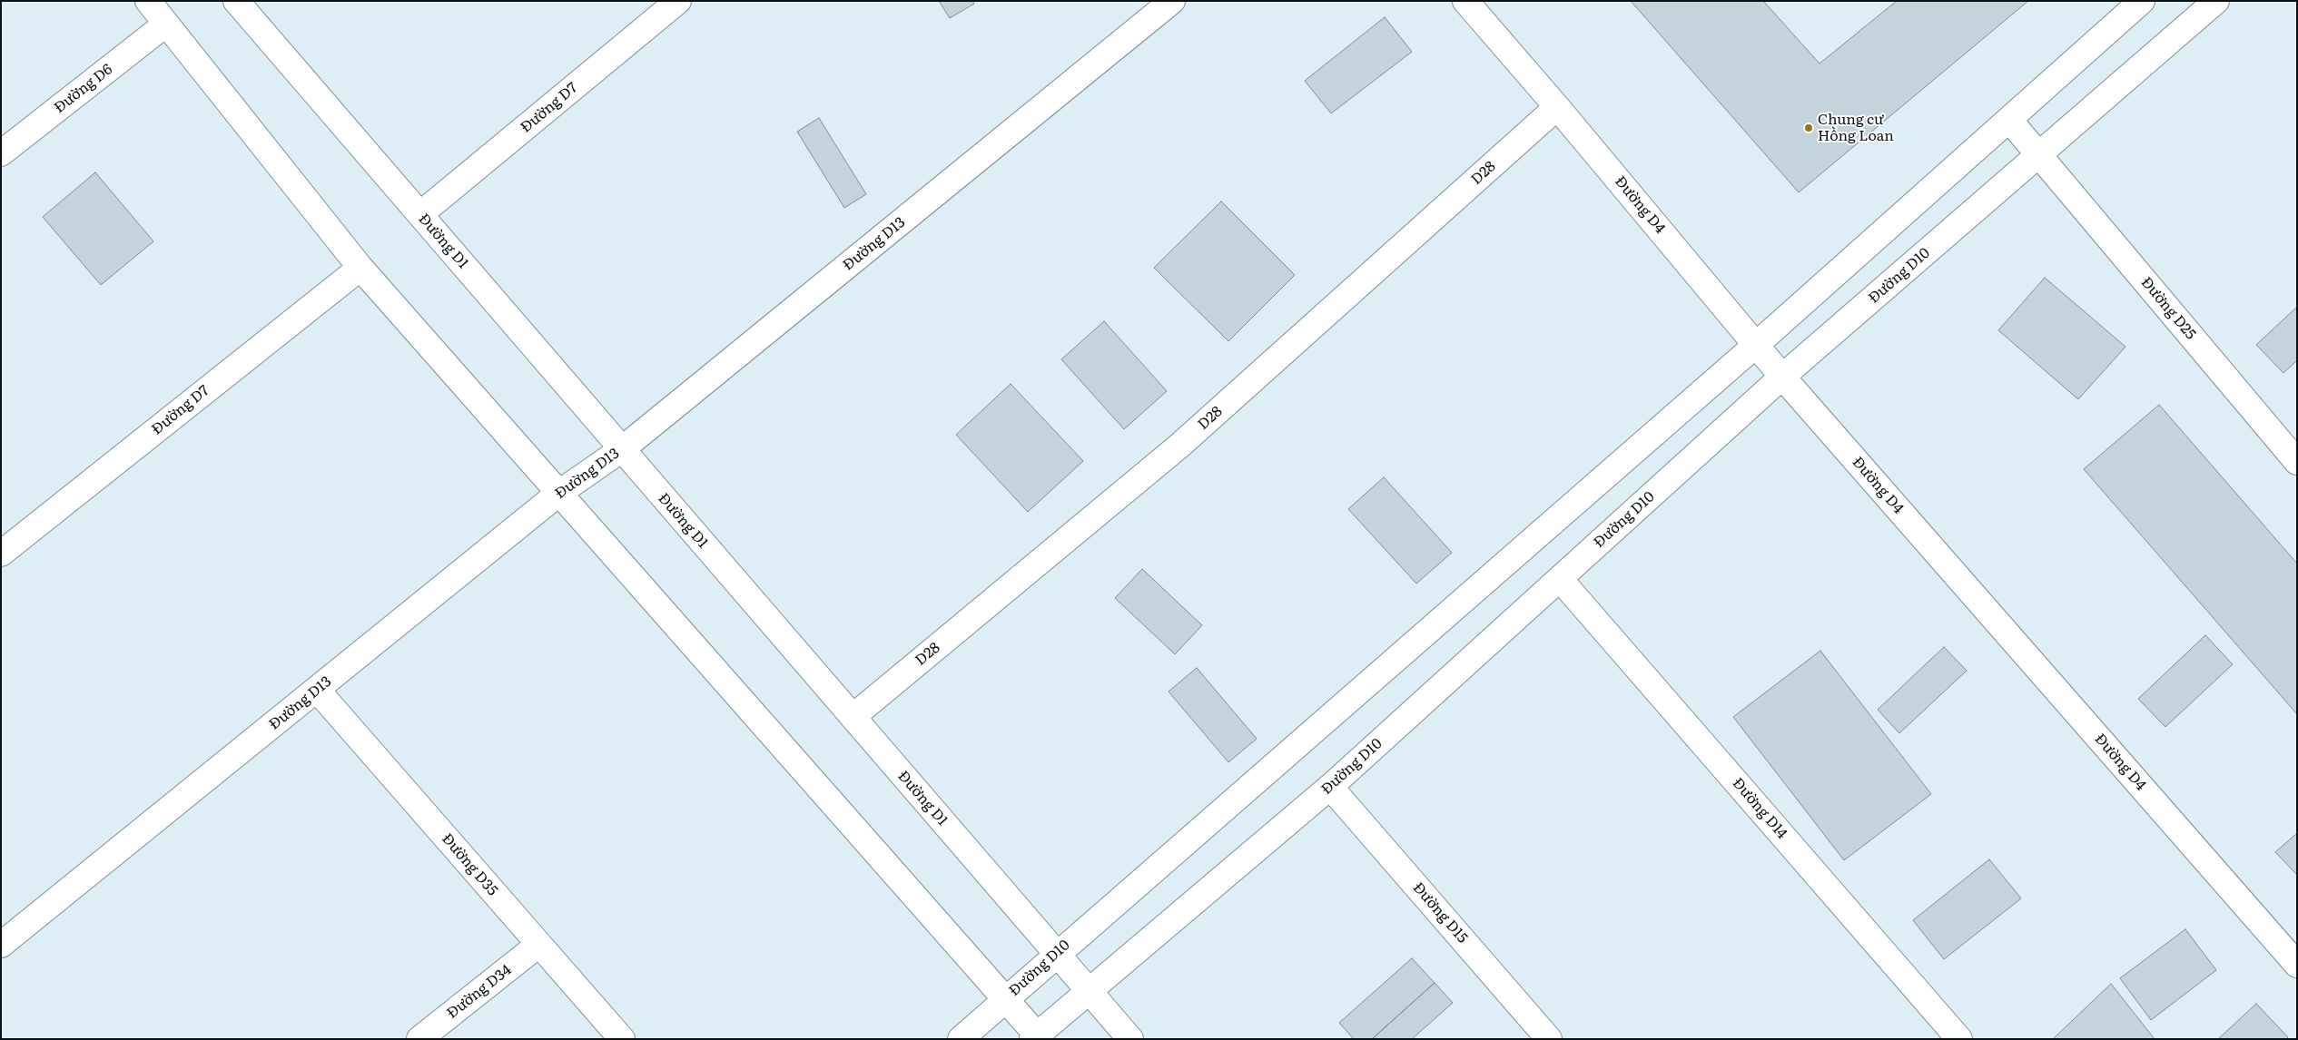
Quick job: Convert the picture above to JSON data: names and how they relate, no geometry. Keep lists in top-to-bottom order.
{
  "streets": {
    "street": [
      "Đường D6",
      "Đường D7",
      "D28",
      "Đường D4",
      "Đường D1",
      "Đường D13",
      "Đường D10",
      "Đường D25",
      "Đường D14",
      "Đường D35",
      "Đường D15",
      "Đường D34"
    ]
  },
  "crossings": [
    ["Đường D7", "Đường D1"],
    ["D28", "Đường D4"],
    ["D28", "Đường D1"],
    ["Đường D4", "Đường D10"],
    ["Đường D1", "Đường D13"],
    ["Đường D1", "Đường D10"],
    ["Đường D13", "Đường D35"],
    ["Đường D10", "Đường D25"],
    ["Đường D10", "Đường D14"],
    ["Đường D10", "Đường D15"],
    ["Đường D35", "Đường D34"]
  ],
  "places": ["Chung cư Hồng Loan"]
}
